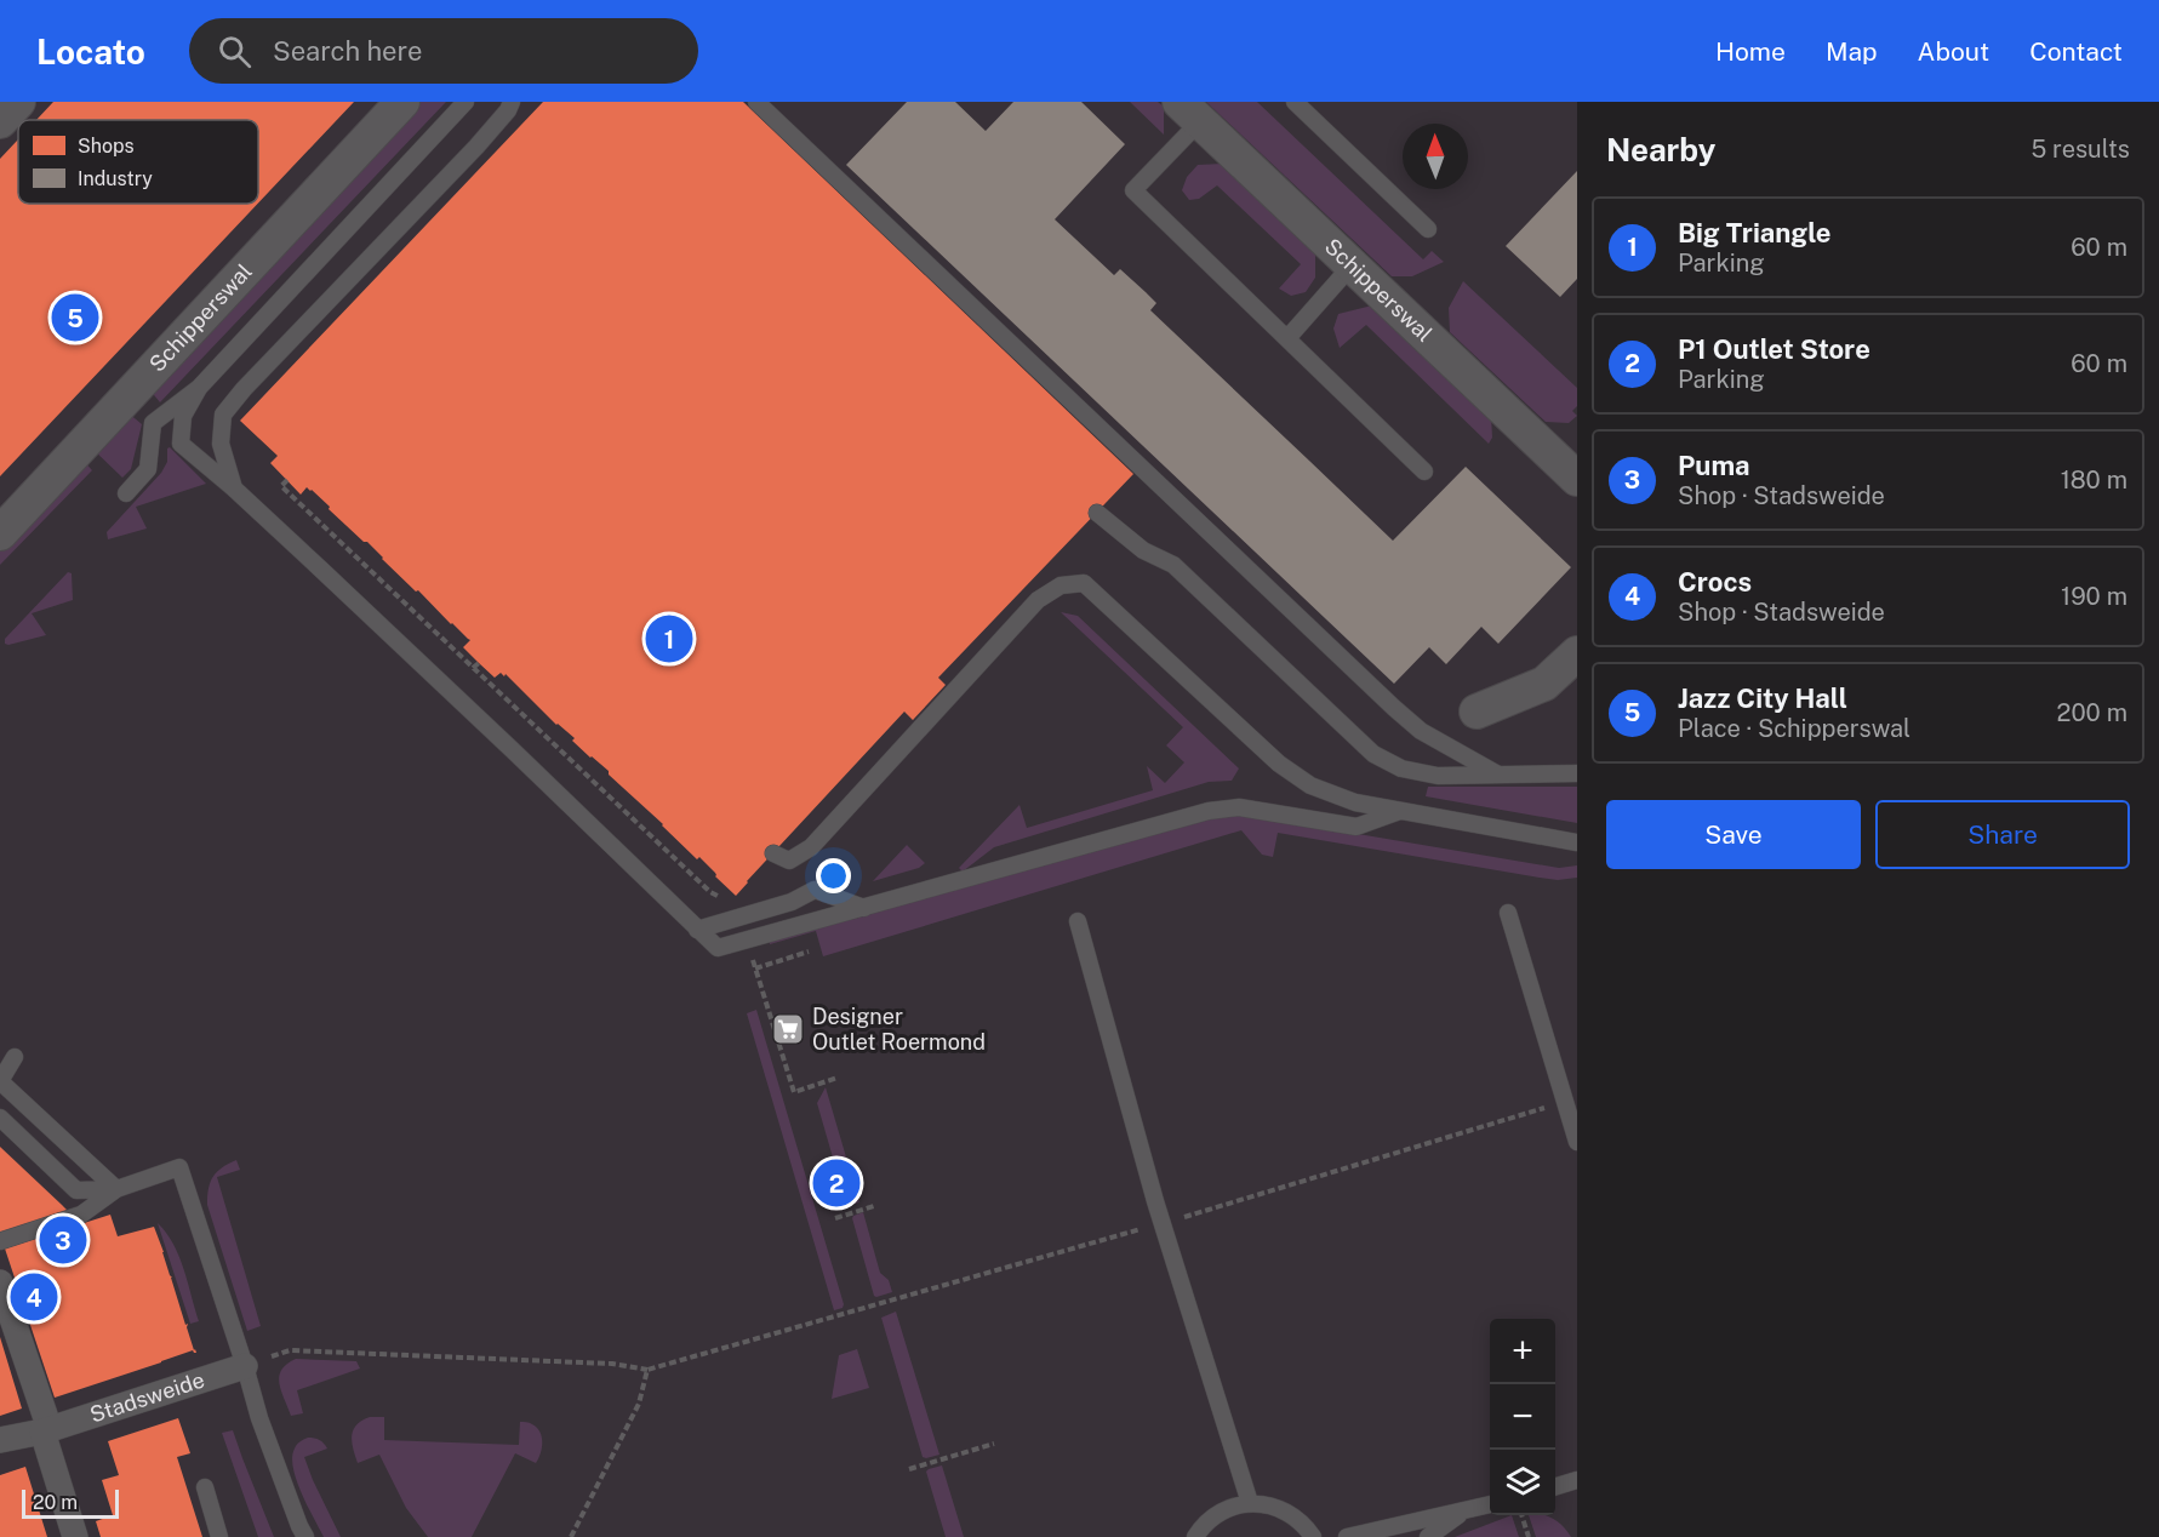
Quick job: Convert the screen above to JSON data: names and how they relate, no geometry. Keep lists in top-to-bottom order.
{
  "streets": {
    "street": ["Schipperswal", "Stadsweide"]
  },
  "places": {
    "supermarket": ["Designer Outlet Roermond"]
  },
  "legend": ["Shops", "Industry"],
  "scale_bar": "20 m",
  "north": "top",
  "page": {
    "header": "Locato",
    "search": "Search here",
    "nav": [
      "Home",
      "Map",
      "About",
      "Contact"
    ],
    "heading": ["Nearby", "5 results"],
    "list": [
      {
        "mark": "1",
        "name": "Big Triangle",
        "note": "Parking",
        "value": "60 m"
      },
      {
        "mark": "2",
        "name": "P1 Outlet Store",
        "note": "Parking",
        "value": "60 m"
      },
      {
        "mark": "3",
        "name": "Puma",
        "note": "Shop · Stadsweide",
        "value": "180 m"
      },
      {
        "mark": "4",
        "name": "Crocs",
        "note": "Shop · Stadsweide",
        "value": "190 m"
      },
      {
        "mark": "5",
        "name": "Jazz City Hall",
        "note": "Place · Schipperswal",
        "value": "200 m"
      }
    ],
    "pins": [
      "5",
      "1",
      "2",
      "3",
      "4"
    ],
    "buttons": ["Save", "Share"],
    "map_buttons": ["+", "−"],
    "scale": "20 m"
  }
}
